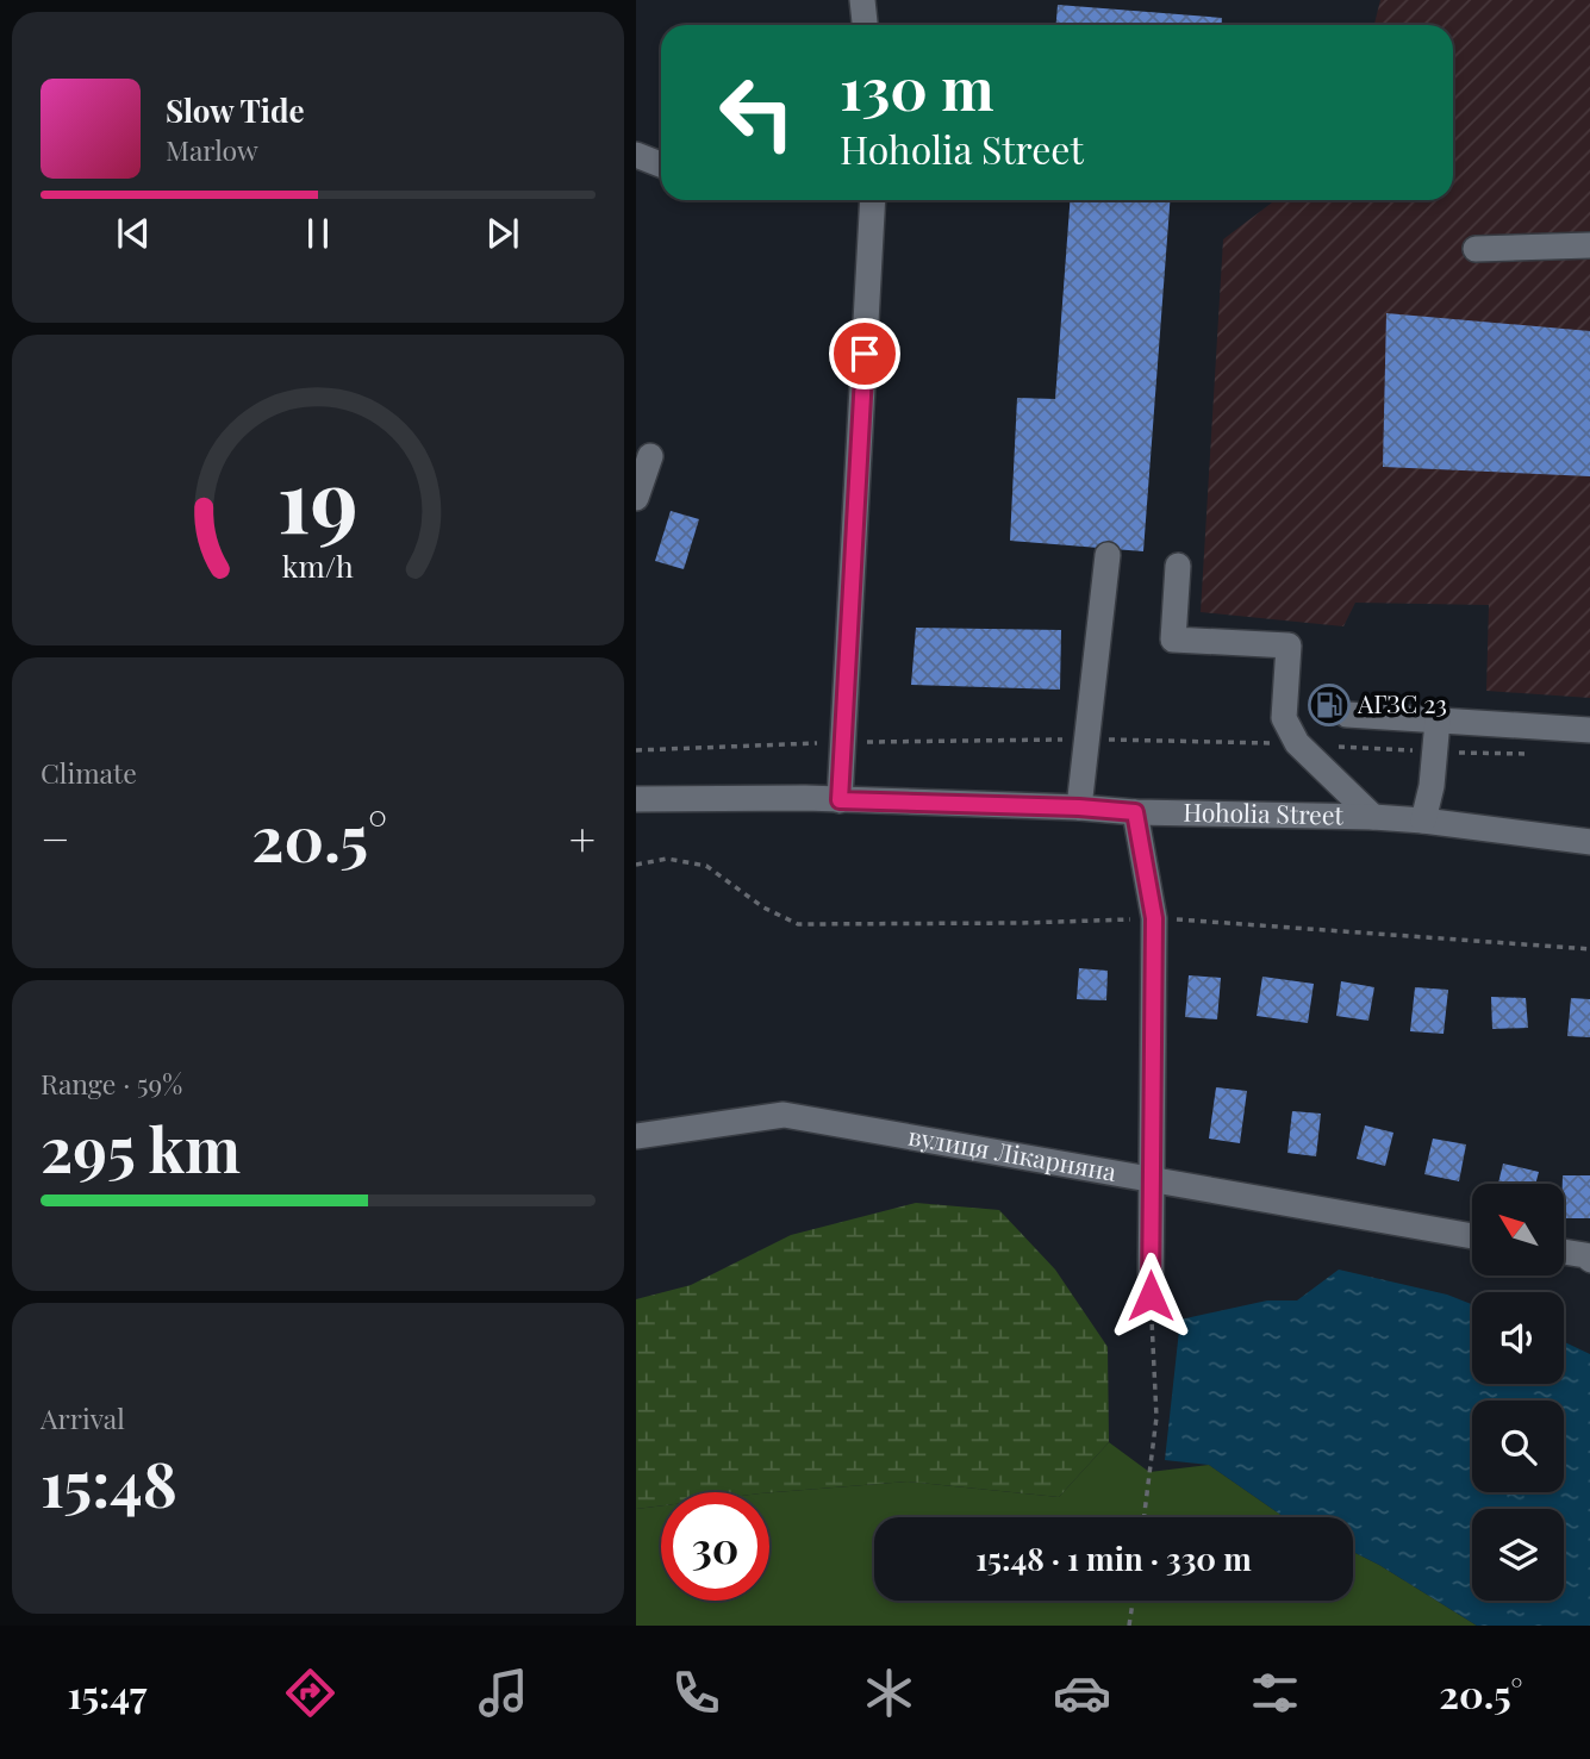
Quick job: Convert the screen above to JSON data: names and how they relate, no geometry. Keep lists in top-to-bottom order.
{
  "streets": {
    "street": ["Hoholia Street", "вулиця Лікарняна"]
  },
  "places": {
    "fuel station": ["АГЗС 23"]
  },
  "north": "top left",
  "page": {
    "turn": ["130 m", "Hoholia Street"],
    "song": ["Slow Tide", "Marlow"],
    "tile": [
      "Climate",
      ["Range · 59%", "295 km"],
      ["Arrival", "15:48"]
    ],
    "heat": ["−", "20.5°", "+"],
    "limit": "30",
    "trip": "15:48 · 1 min · 330 m",
    "tabs": ["15:47", "20.5°"],
    "gauge": ["19", "km/h"]
  }
}
